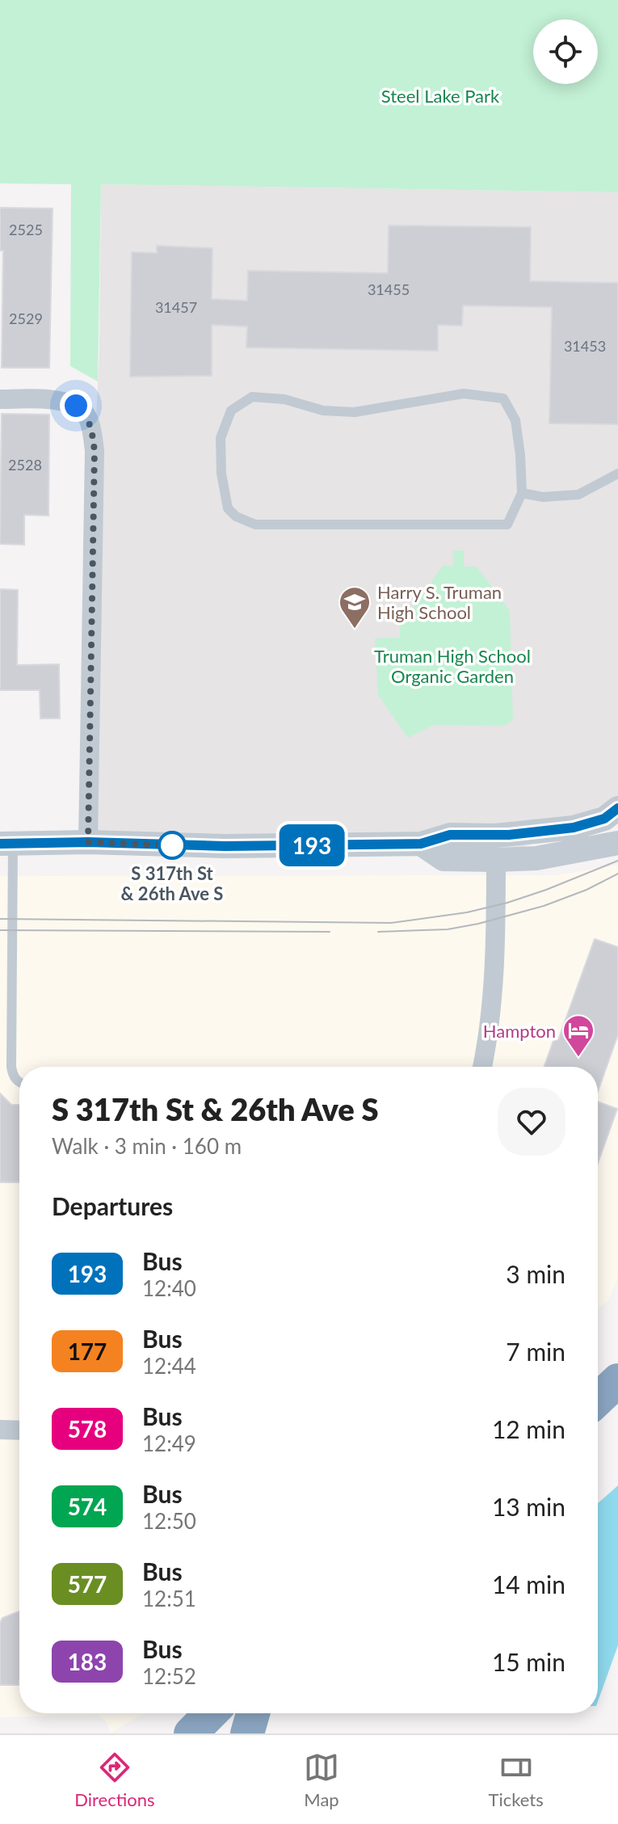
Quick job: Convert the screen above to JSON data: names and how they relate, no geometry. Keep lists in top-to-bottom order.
{
  "parks": ["Steel Lake Park", "Truman High School Organic Garden"],
  "places": {
    "school or university": ["Harry S. Truman High School"],
    "other": ["S 317th St & 26th Ave S"],
    "hotel": ["Hampton"]
  },
  "lines": ["bus line 193"],
  "house_numbers": [
    "2525",
    "31455",
    "31457",
    "2529",
    "31453",
    "2528"
  ],
  "page": {
    "on_map": "193",
    "heading": [
      ["S 317th St & 26th Ave S", "Walk · 3 min · 160 m"],
      "Departures"
    ],
    "list": [
      {
        "mark": "193",
        "name": "Bus",
        "note": "12:40",
        "value": "3 min"
      },
      {
        "mark": "177",
        "name": "Bus",
        "note": "12:44",
        "value": "7 min"
      },
      {
        "mark": "578",
        "name": "Bus",
        "note": "12:49",
        "value": "12 min"
      },
      {
        "mark": "574",
        "name": "Bus",
        "note": "12:50",
        "value": "13 min"
      },
      {
        "mark": "577",
        "name": "Bus",
        "note": "12:51",
        "value": "14 min"
      },
      {
        "mark": "183",
        "name": "Bus",
        "note": "12:52",
        "value": "15 min"
      }
    ],
    "tabs": ["Directions", "Map", "Tickets"]
  }
}
